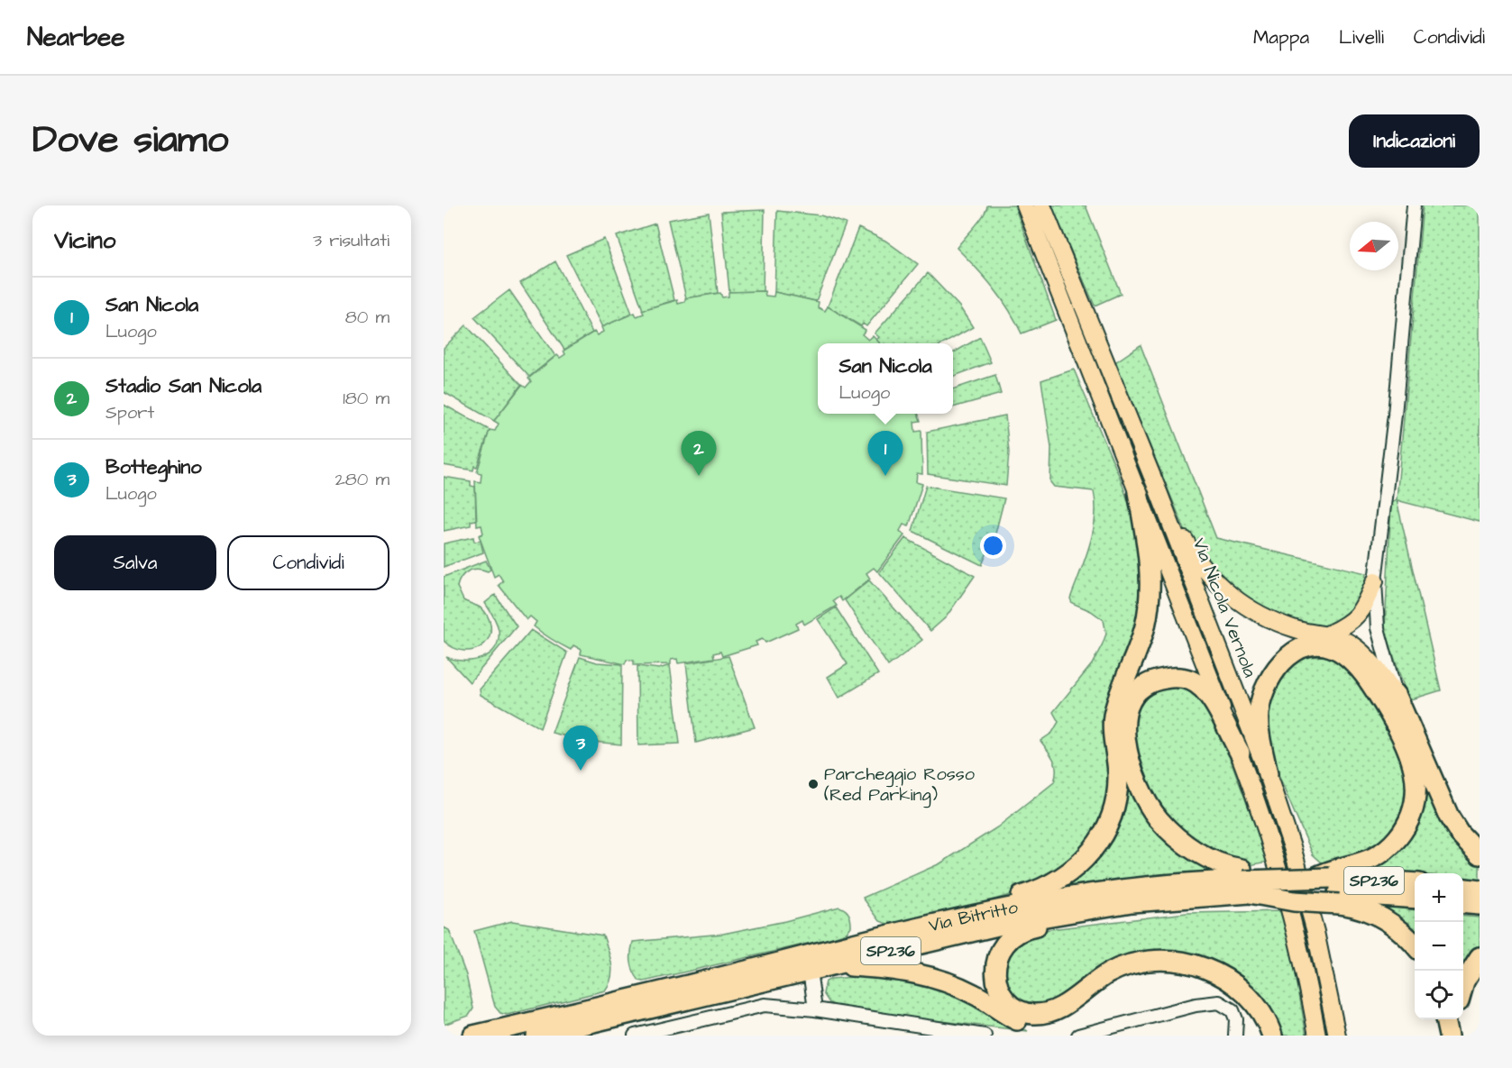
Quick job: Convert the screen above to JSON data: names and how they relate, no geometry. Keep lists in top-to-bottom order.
{
  "streets": {
    "highway": ["SP236", "Via Bitritto"],
    "main road": ["Via Nicola Vernola"]
  },
  "places": ["Parcheggio Rosso (Red Parking)"],
  "north": "left",
  "page": {
    "header": "Nearbee",
    "nav": ["Mappa", "Livelli", "Condividi"],
    "title": "Dove siamo",
    "buttons": [
      "Indicazioni",
      ["Salva", "Condividi"]
    ],
    "heading": ["Vicino", "3 risultati"],
    "list": [
      {
        "mark": "1",
        "name": "San Nicola",
        "note": "Luogo",
        "value": "80 m"
      },
      {
        "mark": "2",
        "name": "Stadio San Nicola",
        "note": "Sport",
        "value": "180 m"
      },
      {
        "mark": "3",
        "name": "Botteghino",
        "note": "Luogo",
        "value": "280 m"
      }
    ],
    "popup": ["San Nicola", "Luogo"],
    "pins": ["1", "2", "3"],
    "map_buttons": ["+", "−"]
  }
}
